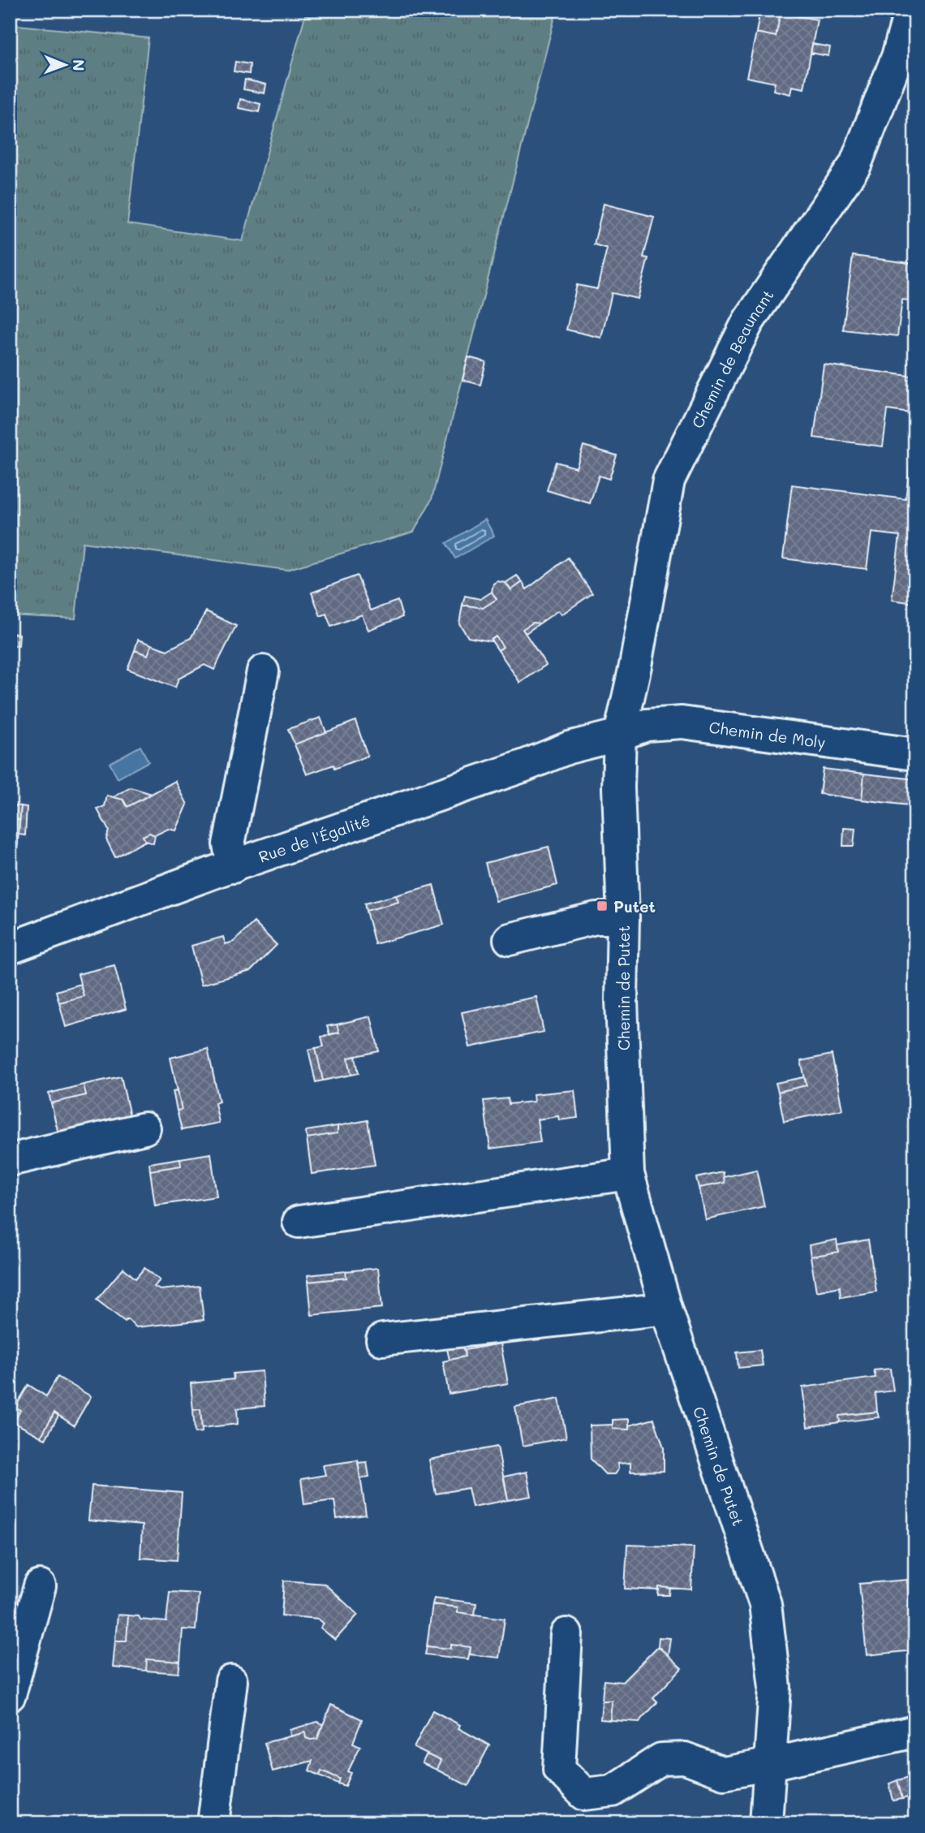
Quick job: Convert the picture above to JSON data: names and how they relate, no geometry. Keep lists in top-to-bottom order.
{
  "streets": {
    "street": [
      "Chemin de Beaunant",
      "Chemin de Moly",
      "Rue de l'Égalité",
      "Chemin de Putet"
    ]
  },
  "crossings": [
    ["Chemin de Beaunant", "Chemin de Moly"],
    ["Chemin de Beaunant", "Rue de l'Égalité"],
    ["Chemin de Beaunant", "Chemin de Putet"],
    ["Chemin de Moly", "Rue de l'Égalité"],
    ["Chemin de Moly", "Chemin de Putet"],
    ["Rue de l'Égalité", "Chemin de Putet"]
  ],
  "places": {
    "transit": ["Putet"]
  },
  "north": "right"
}
